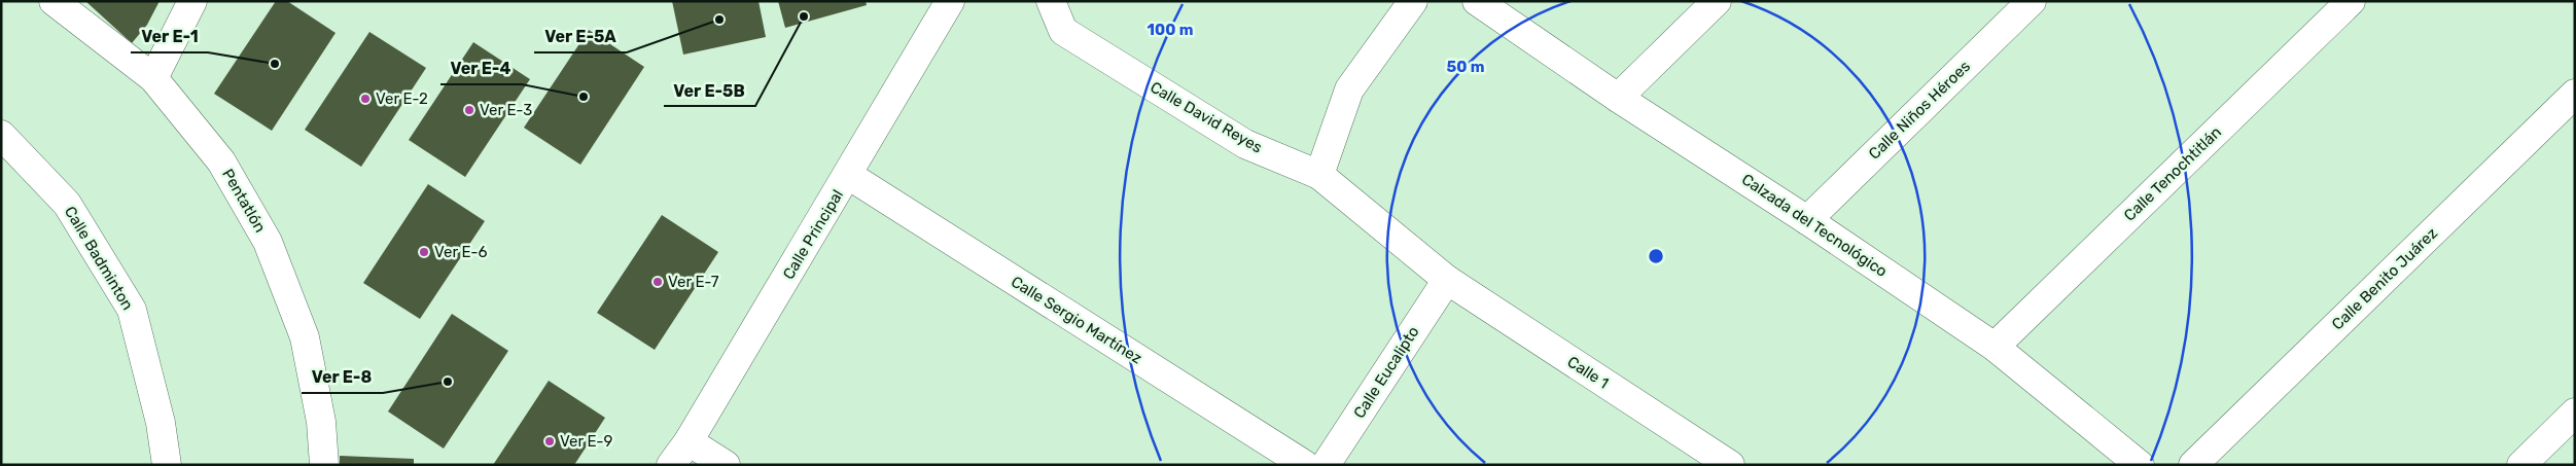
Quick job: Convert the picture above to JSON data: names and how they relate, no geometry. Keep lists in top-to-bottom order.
{
  "streets": {
    "street": [
      "Calle Niños Héroes",
      "Calle David Reyes",
      "Calle Tenochtitlán",
      "Pentatlón",
      "Calzada del Tecnológico",
      "Calle Principal",
      "Calle Badminton",
      "Calle Benito Juárez",
      "Calle Sergio Martínez",
      "Calle Eucalipto",
      "Calle 1"
    ]
  },
  "crossings": [
    ["Calle Niños Héroes", "Calzada del Tecnológico"],
    ["Calle David Reyes", "Calle Eucalipto"],
    ["Calle David Reyes", "Calle 1"],
    ["Calle Tenochtitlán", "Calzada del Tecnológico"],
    ["Calle Principal", "Calle Sergio Martínez"],
    ["Calle Eucalipto", "Calle 1"]
  ],
  "places": [
    "Ver E-5B",
    "Ver E-5A",
    "Ver E-1",
    "Ver E-4",
    "Ver E-2",
    "Ver E-3",
    "Ver E-6",
    "Ver E-7",
    "Ver E-8",
    "Ver E-9"
  ],
  "rings": ["100 m", "50 m"]
}
